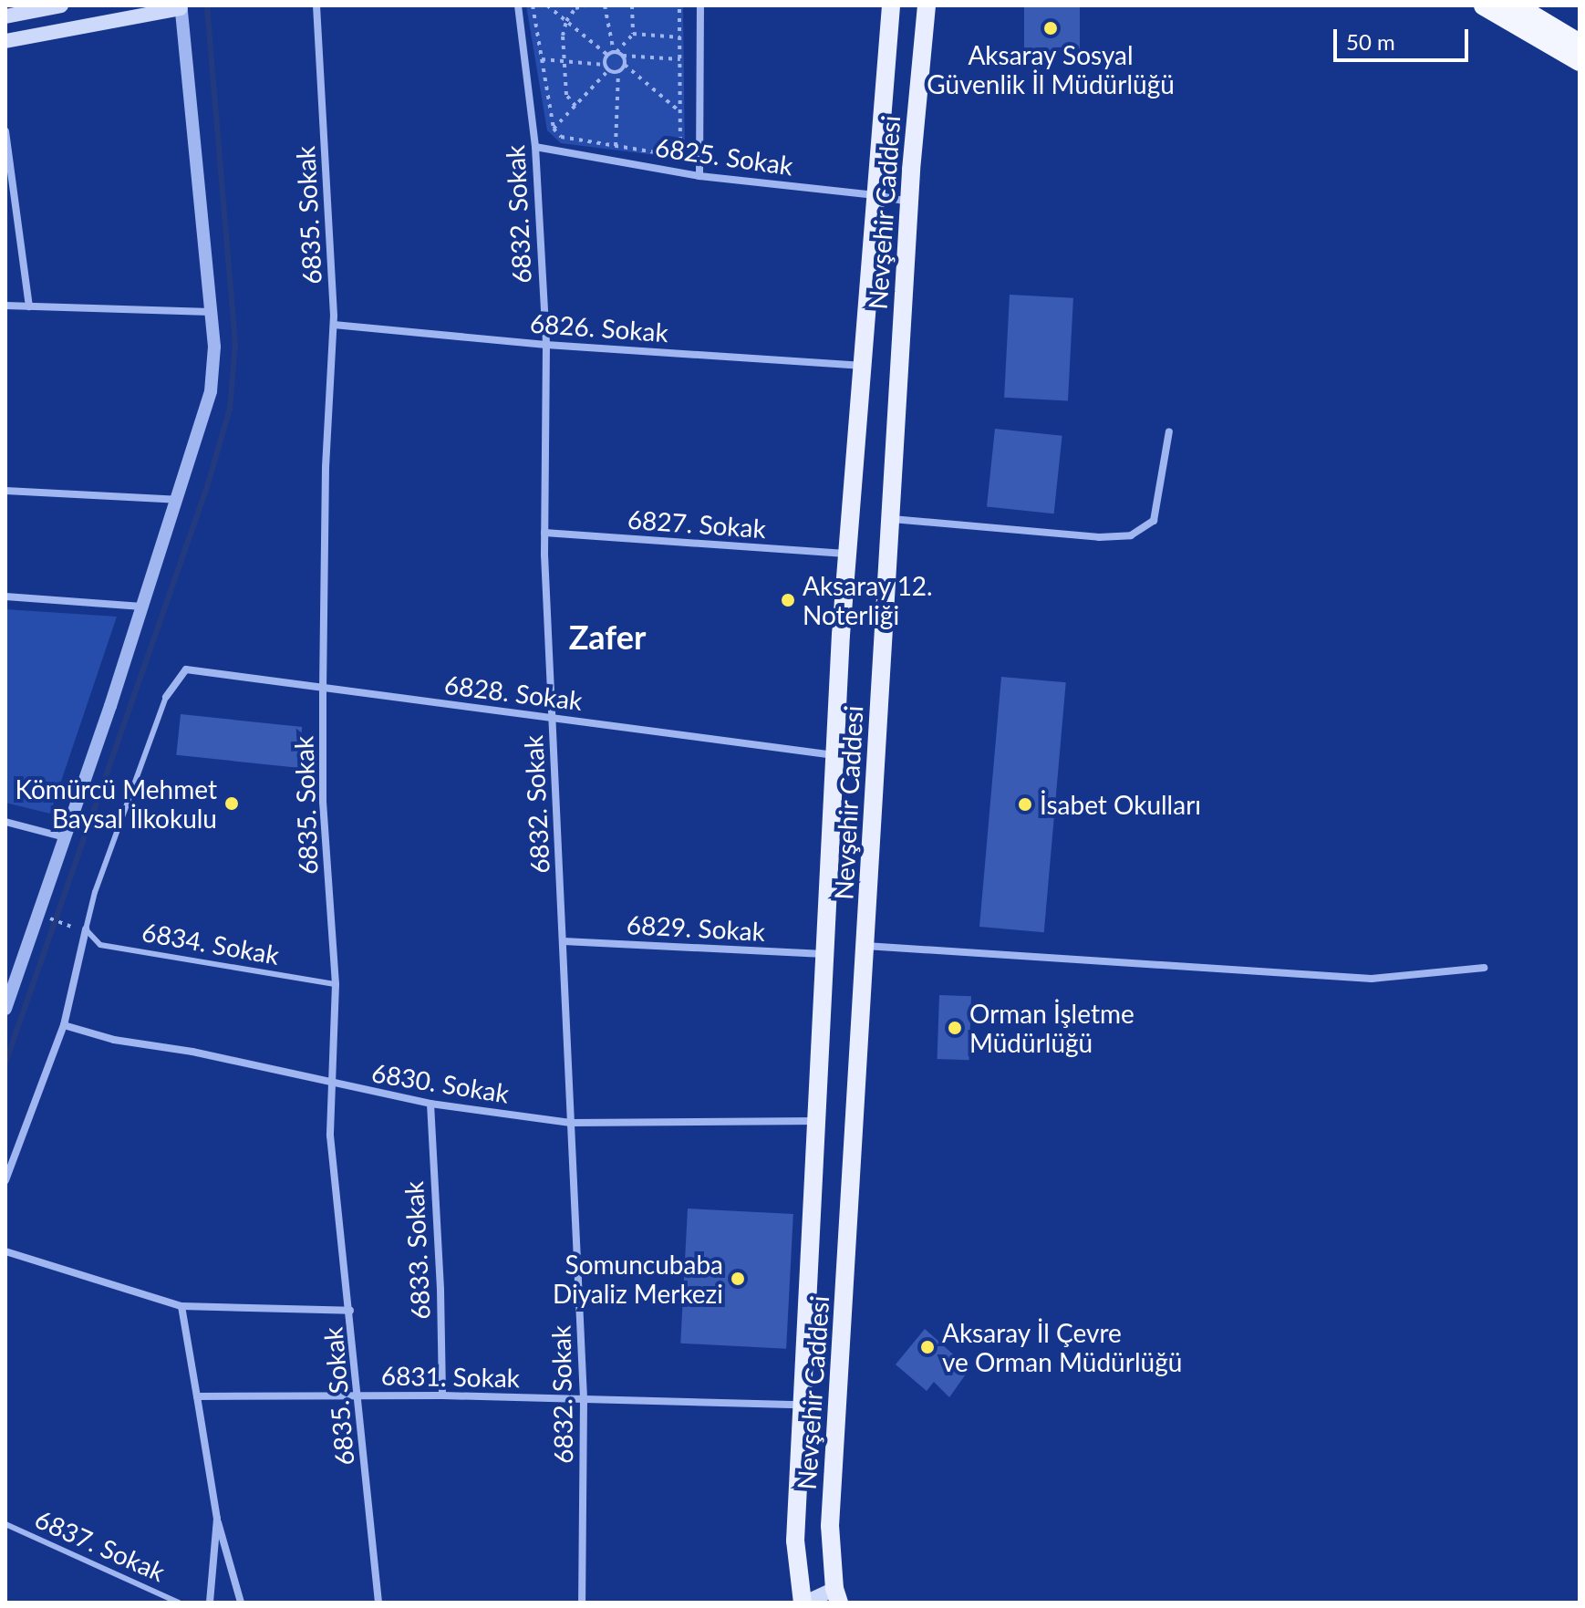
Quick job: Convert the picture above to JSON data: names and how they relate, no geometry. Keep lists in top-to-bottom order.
{
  "streets": {
    "main road": ["Nevşehir Caddesi"],
    "street": [
      "6825. Sokak",
      "6832. Sokak",
      "6835. Sokak",
      "6826. Sokak",
      "6827. Sokak",
      "6828. Sokak",
      "6829. Sokak",
      "6830. Sokak",
      "6833. Sokak",
      "6831. Sokak"
    ],
    "lane": ["6834. Sokak", "6837. Sokak"]
  },
  "crossings": [
    ["6825. Sokak", "Nevşehir Caddesi"],
    ["6825. Sokak", "6832. Sokak"],
    ["Nevşehir Caddesi", "6826. Sokak"],
    ["Nevşehir Caddesi", "6827. Sokak"],
    ["Nevşehir Caddesi", "6828. Sokak"],
    ["Nevşehir Caddesi", "6829. Sokak"],
    ["Nevşehir Caddesi", "6830. Sokak"],
    ["Nevşehir Caddesi", "6831. Sokak"],
    ["6832. Sokak", "6826. Sokak"],
    ["6832. Sokak", "6827. Sokak"],
    ["6832. Sokak", "6828. Sokak"],
    ["6832. Sokak", "6829. Sokak"],
    ["6832. Sokak", "6830. Sokak"],
    ["6832. Sokak", "6831. Sokak"],
    ["6835. Sokak", "6826. Sokak"],
    ["6835. Sokak", "6828. Sokak"],
    ["6835. Sokak", "6834. Sokak"],
    ["6835. Sokak", "6830. Sokak"],
    ["6835. Sokak", "6831. Sokak"],
    ["6830. Sokak", "6833. Sokak"],
    ["6833. Sokak", "6831. Sokak"]
  ],
  "districts": ["Zafer"],
  "places": [
    "Aksaray Sosyal Güvenlik İl Müdürlüğü",
    "Aksaray 12. Noterliği",
    "Kömürcü Mehmet Baysal İlkokulu",
    "İsabet Okulları",
    "Orman İşletme Müdürlüğü",
    "Somuncubaba Diyaliz Merkezi",
    "Aksaray İl Çevre ve Orman Müdürlüğü"
  ],
  "scale_bar": "50 m"
}
